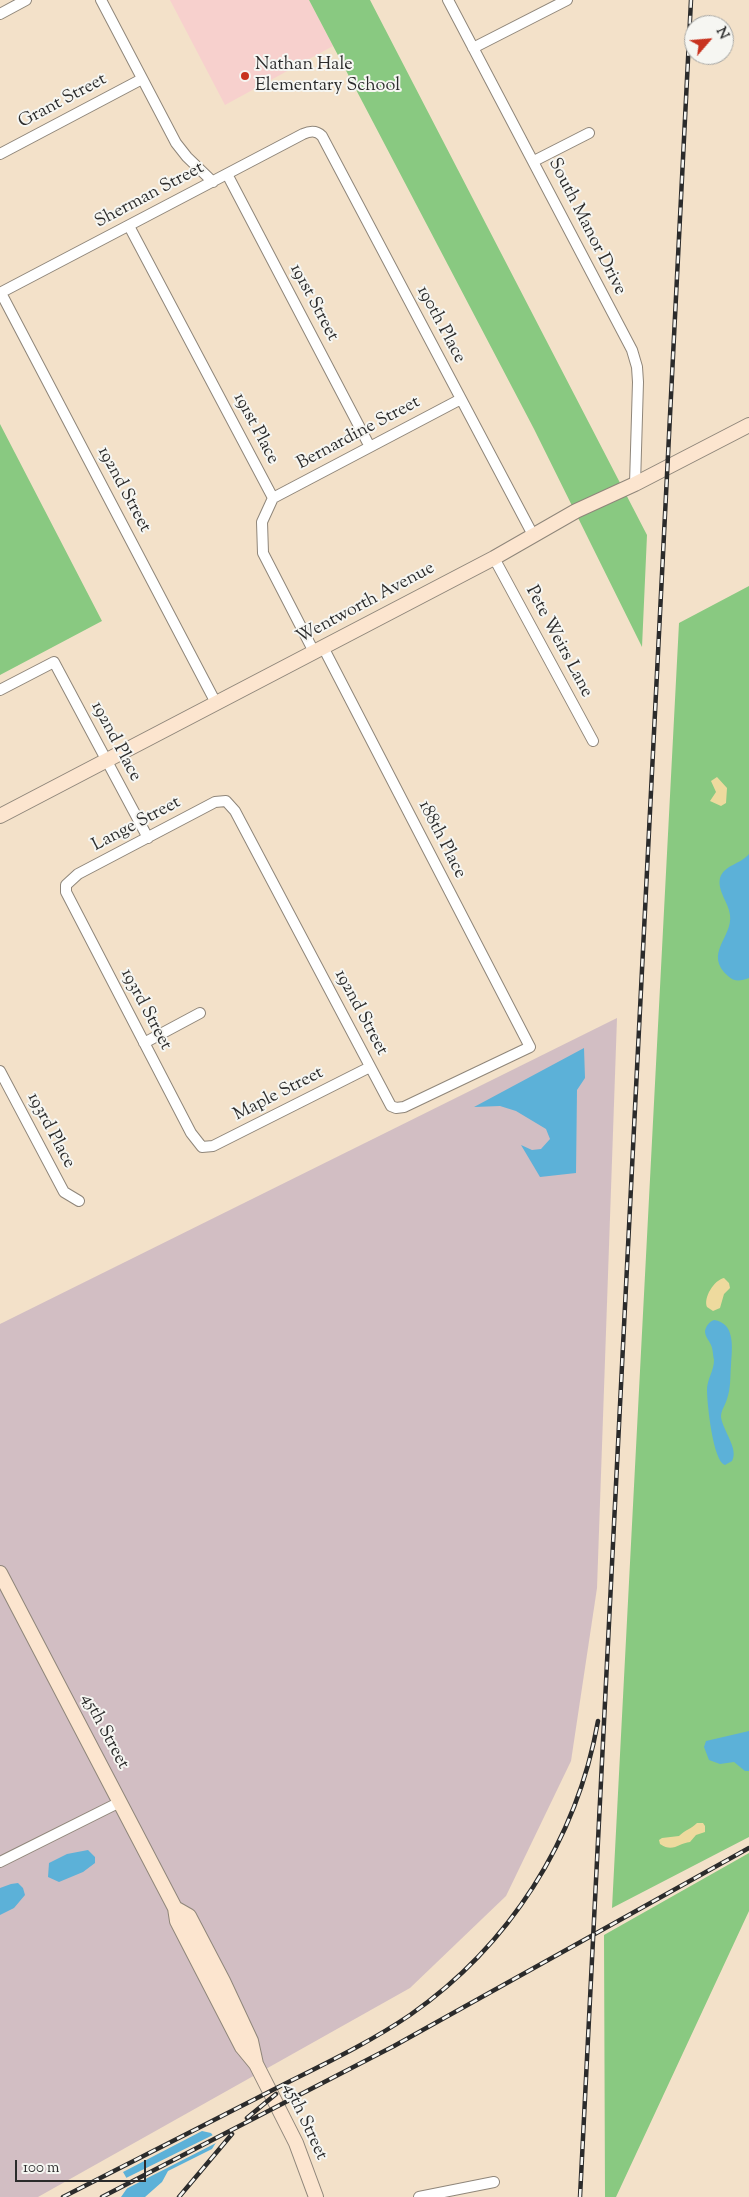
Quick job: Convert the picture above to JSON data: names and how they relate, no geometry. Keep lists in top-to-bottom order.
{
  "streets": {
    "street": [
      "Grant Street",
      "Sherman Street",
      "South Manor Drive",
      "191st Street",
      "190th Place",
      "191st Place",
      "Bernardine Street",
      "192nd Street",
      "Wentworth Avenue",
      "Pete Weirs Lane",
      "192nd Place",
      "Lange Street",
      "188th Place",
      "193rd Street",
      "Maple Street",
      "193rd Place",
      "45th Street"
    ]
  },
  "crossings": [
    ["Sherman Street", "191st Street"],
    ["Sherman Street", "190th Place"],
    ["Sherman Street", "191st Place"],
    ["Sherman Street", "192nd Street"],
    ["South Manor Drive", "Wentworth Avenue"],
    ["191st Street", "Bernardine Street"],
    ["190th Place", "Bernardine Street"],
    ["190th Place", "Wentworth Avenue"],
    ["191st Place", "Bernardine Street"],
    ["192nd Street", "Wentworth Avenue"],
    ["192nd Street", "Lange Street"],
    ["192nd Street", "188th Place"],
    ["192nd Street", "Maple Street"],
    ["Wentworth Avenue", "Pete Weirs Lane"],
    ["Wentworth Avenue", "192nd Place"],
    ["Wentworth Avenue", "188th Place"],
    ["192nd Place", "Lange Street"],
    ["Lange Street", "193rd Street"],
    ["193rd Street", "Maple Street"]
  ],
  "places": ["Nathan Hale Elementary School"],
  "scale_bar": "100 m",
  "north": "top right"
}
